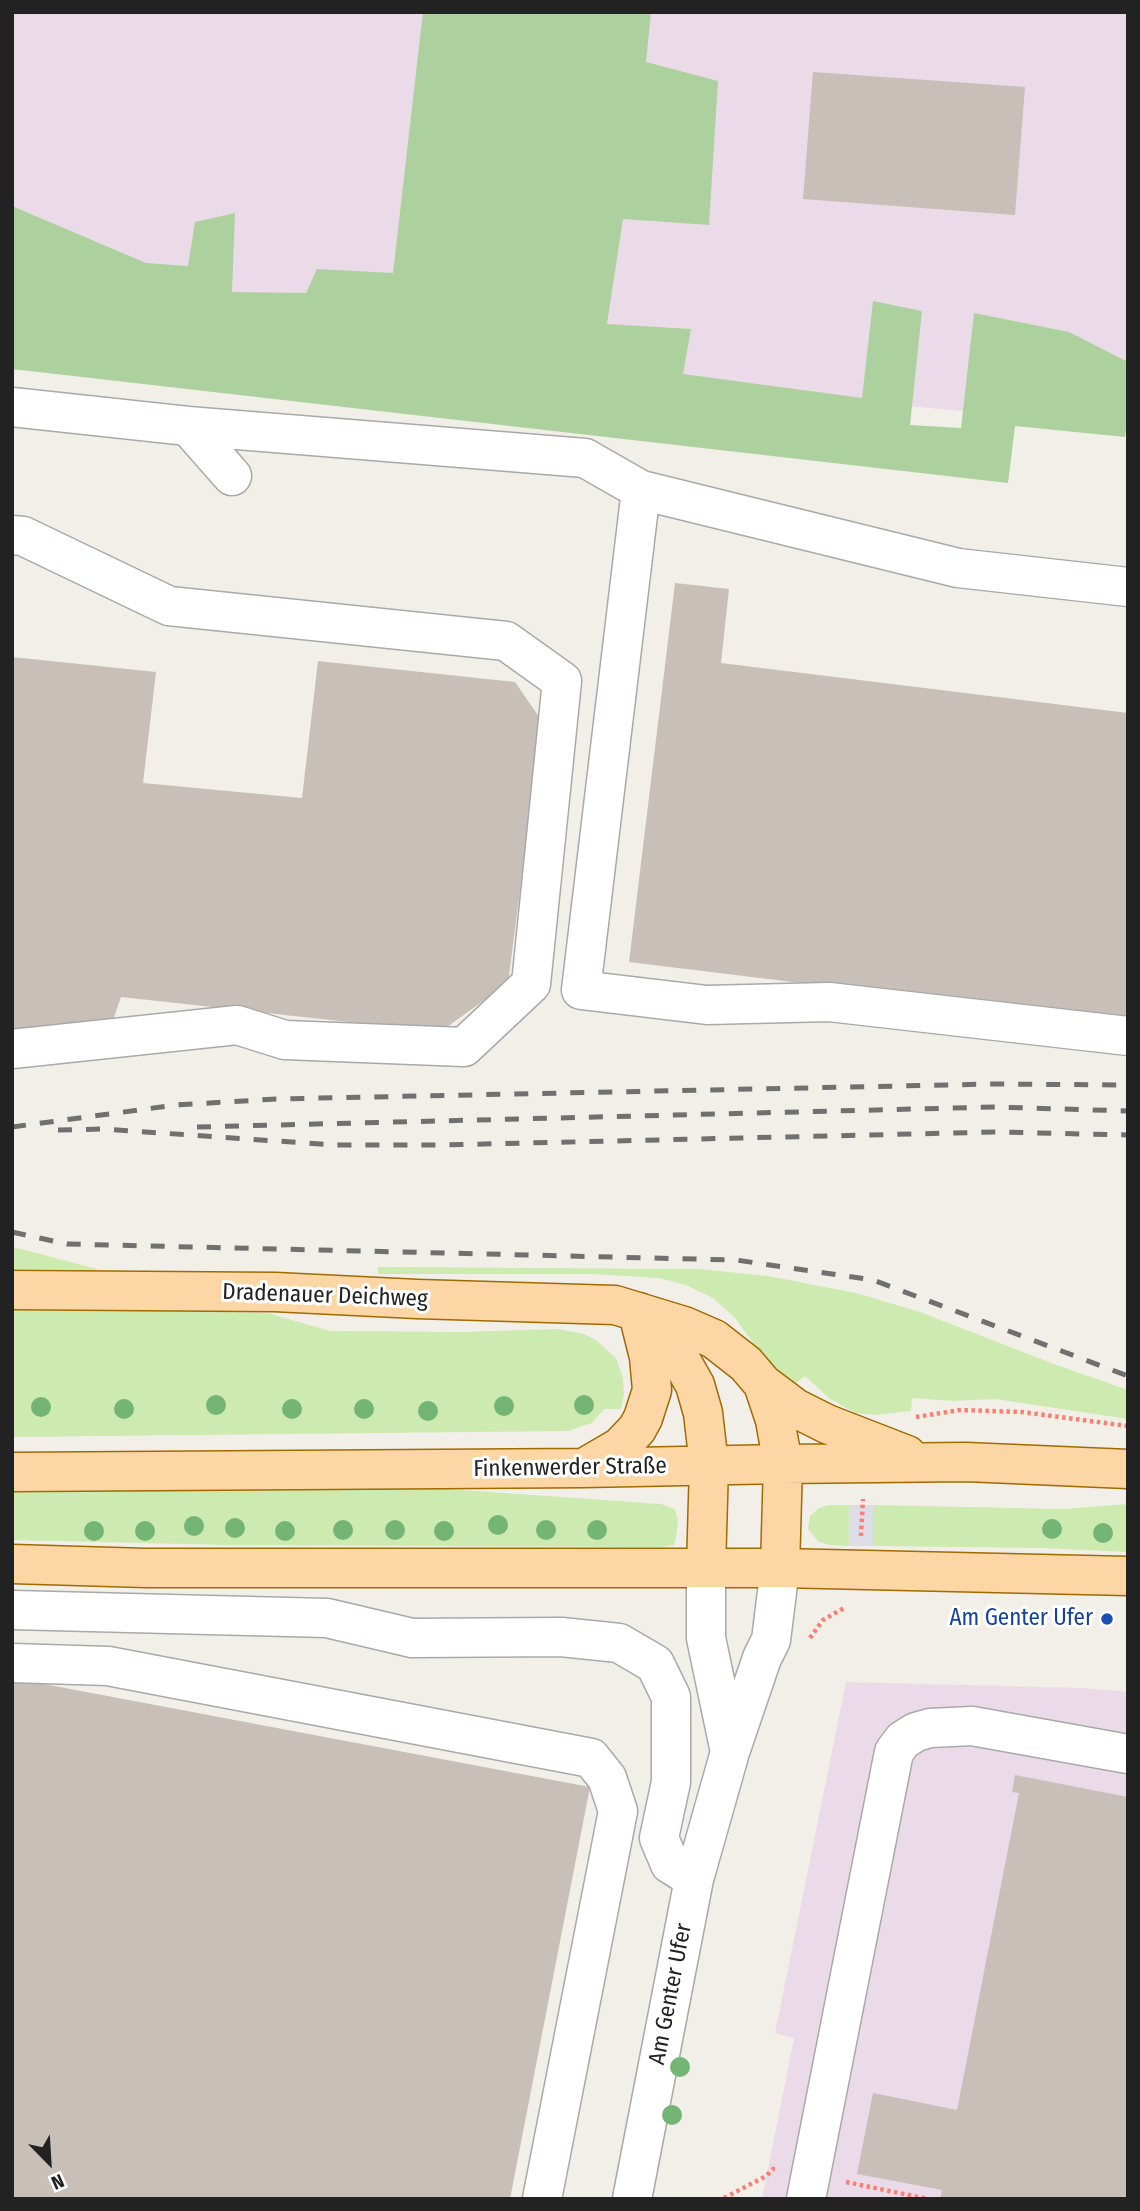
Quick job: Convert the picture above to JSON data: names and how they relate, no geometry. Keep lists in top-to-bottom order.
{
  "streets": {
    "main road": ["Dradenauer Deichweg", "Finkenwerder Straße"],
    "street": ["Am Genter Ufer"]
  },
  "crossings": [
    ["Dradenauer Deichweg", "Finkenwerder Straße"],
    ["Dradenauer Deichweg", "Am Genter Ufer"]
  ],
  "places": ["Am Genter Ufer"],
  "north": "bottom right"
}
